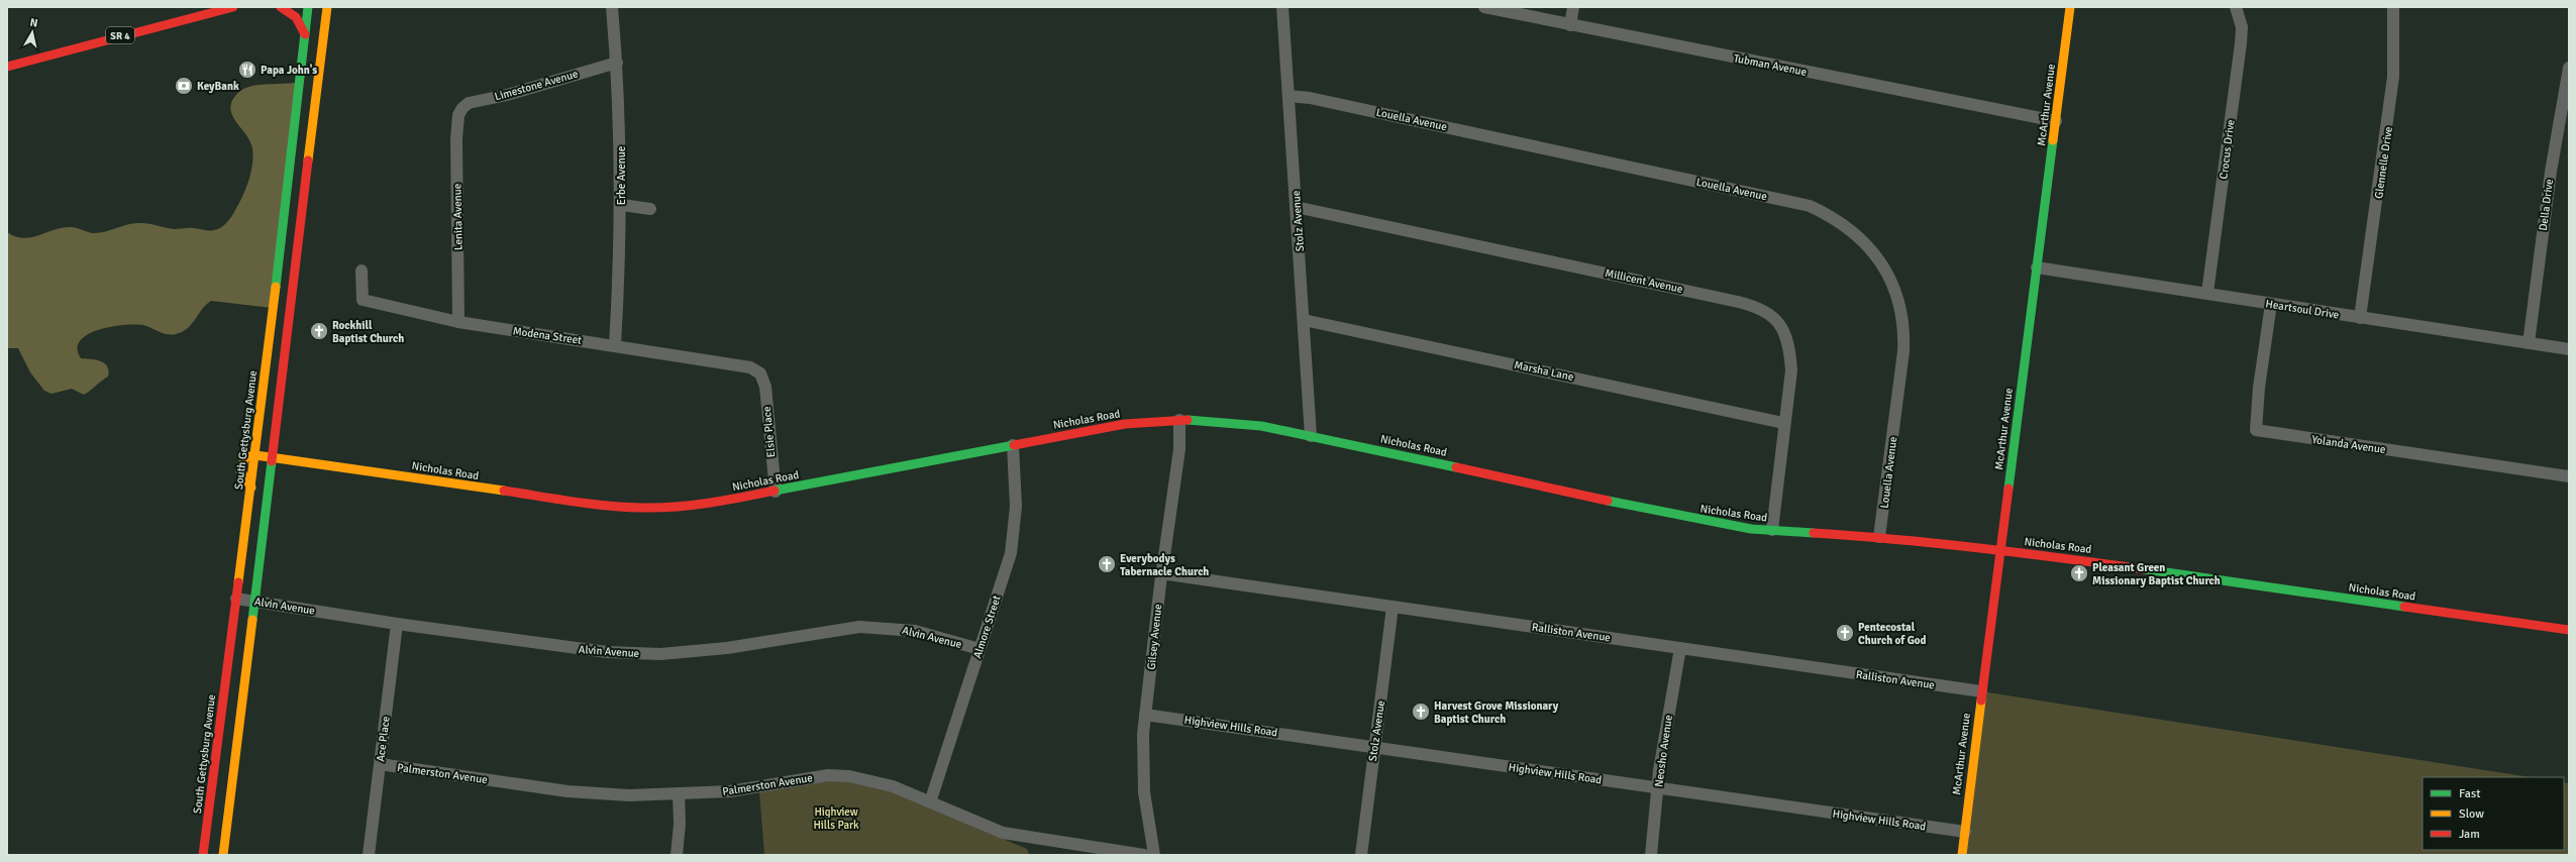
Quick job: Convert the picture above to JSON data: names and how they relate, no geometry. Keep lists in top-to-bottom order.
{
  "streets": {
    "street": [
      "SR 4",
      "Tubman Avenue",
      "Limestone Avenue",
      "McArthur Avenue",
      "Louella Avenue",
      "Crocus Drive",
      "Glennelle Drive",
      "Erbe Avenue",
      "Della Drive",
      "Lenita Avenue",
      "Stolz Avenue",
      "Millicent Avenue",
      "Heartsoul Drive",
      "Modena Street",
      "Marsha Lane",
      "Nicholas Road",
      "South Gettysburg Avenue",
      "Elsie Place",
      "Yolanda Avenue",
      "Alvin Avenue",
      "Almore Street",
      "Ralliston Avenue",
      "Gilsey Avenue",
      "Highview Hills Road",
      "Ace Place",
      "Neosho Avenue",
      "Palmerston Avenue"
    ]
  },
  "crossings": [
    ["Tubman Avenue", "McArthur Avenue"],
    ["Limestone Avenue", "Erbe Avenue"],
    ["Limestone Avenue", "Lenita Avenue"],
    ["McArthur Avenue", "Heartsoul Drive"],
    ["McArthur Avenue", "Nicholas Road"],
    ["McArthur Avenue", "Ralliston Avenue"],
    ["McArthur Avenue", "Highview Hills Road"],
    ["Louella Avenue", "Stolz Avenue"],
    ["Louella Avenue", "Nicholas Road"],
    ["Crocus Drive", "Heartsoul Drive"],
    ["Glennelle Drive", "Heartsoul Drive"],
    ["Erbe Avenue", "Modena Street"],
    ["Della Drive", "Heartsoul Drive"],
    ["Lenita Avenue", "Modena Street"],
    ["Stolz Avenue", "Millicent Avenue"],
    ["Stolz Avenue", "Marsha Lane"],
    ["Stolz Avenue", "Nicholas Road"],
    ["Stolz Avenue", "Ralliston Avenue"],
    ["Stolz Avenue", "Highview Hills Road"],
    ["Millicent Avenue", "Marsha Lane"],
    ["Millicent Avenue", "Nicholas Road"],
    ["Heartsoul Drive", "Yolanda Avenue"],
    ["Modena Street", "Elsie Place"],
    ["Nicholas Road", "South Gettysburg Avenue"],
    ["Nicholas Road", "Elsie Place"],
    ["Nicholas Road", "Almore Street"],
    ["Nicholas Road", "Gilsey Avenue"],
    ["South Gettysburg Avenue", "Alvin Avenue"],
    ["Alvin Avenue", "Almore Street"],
    ["Alvin Avenue", "Ace Place"],
    ["Almore Street", "Palmerston Avenue"],
    ["Ralliston Avenue", "Gilsey Avenue"],
    ["Ralliston Avenue", "Neosho Avenue"],
    ["Gilsey Avenue", "Highview Hills Road"],
    ["Highview Hills Road", "Neosho Avenue"],
    ["Ace Place", "Palmerston Avenue"]
  ],
  "parks": ["Highview Hills Park"],
  "places": {
    "restaurant": ["Papa John's"],
    "bank": ["KeyBank"],
    "church": [
      "Rockhill Baptist Church",
      "Everybodys Tabernacle Church",
      "Pleasant Green Missionary Baptist Church",
      "Pentecostal Church of God",
      "Harvest Grove Missionary Baptist Church"
    ]
  },
  "legend": ["Fast", "Slow", "Jam"],
  "north": "top"
}
